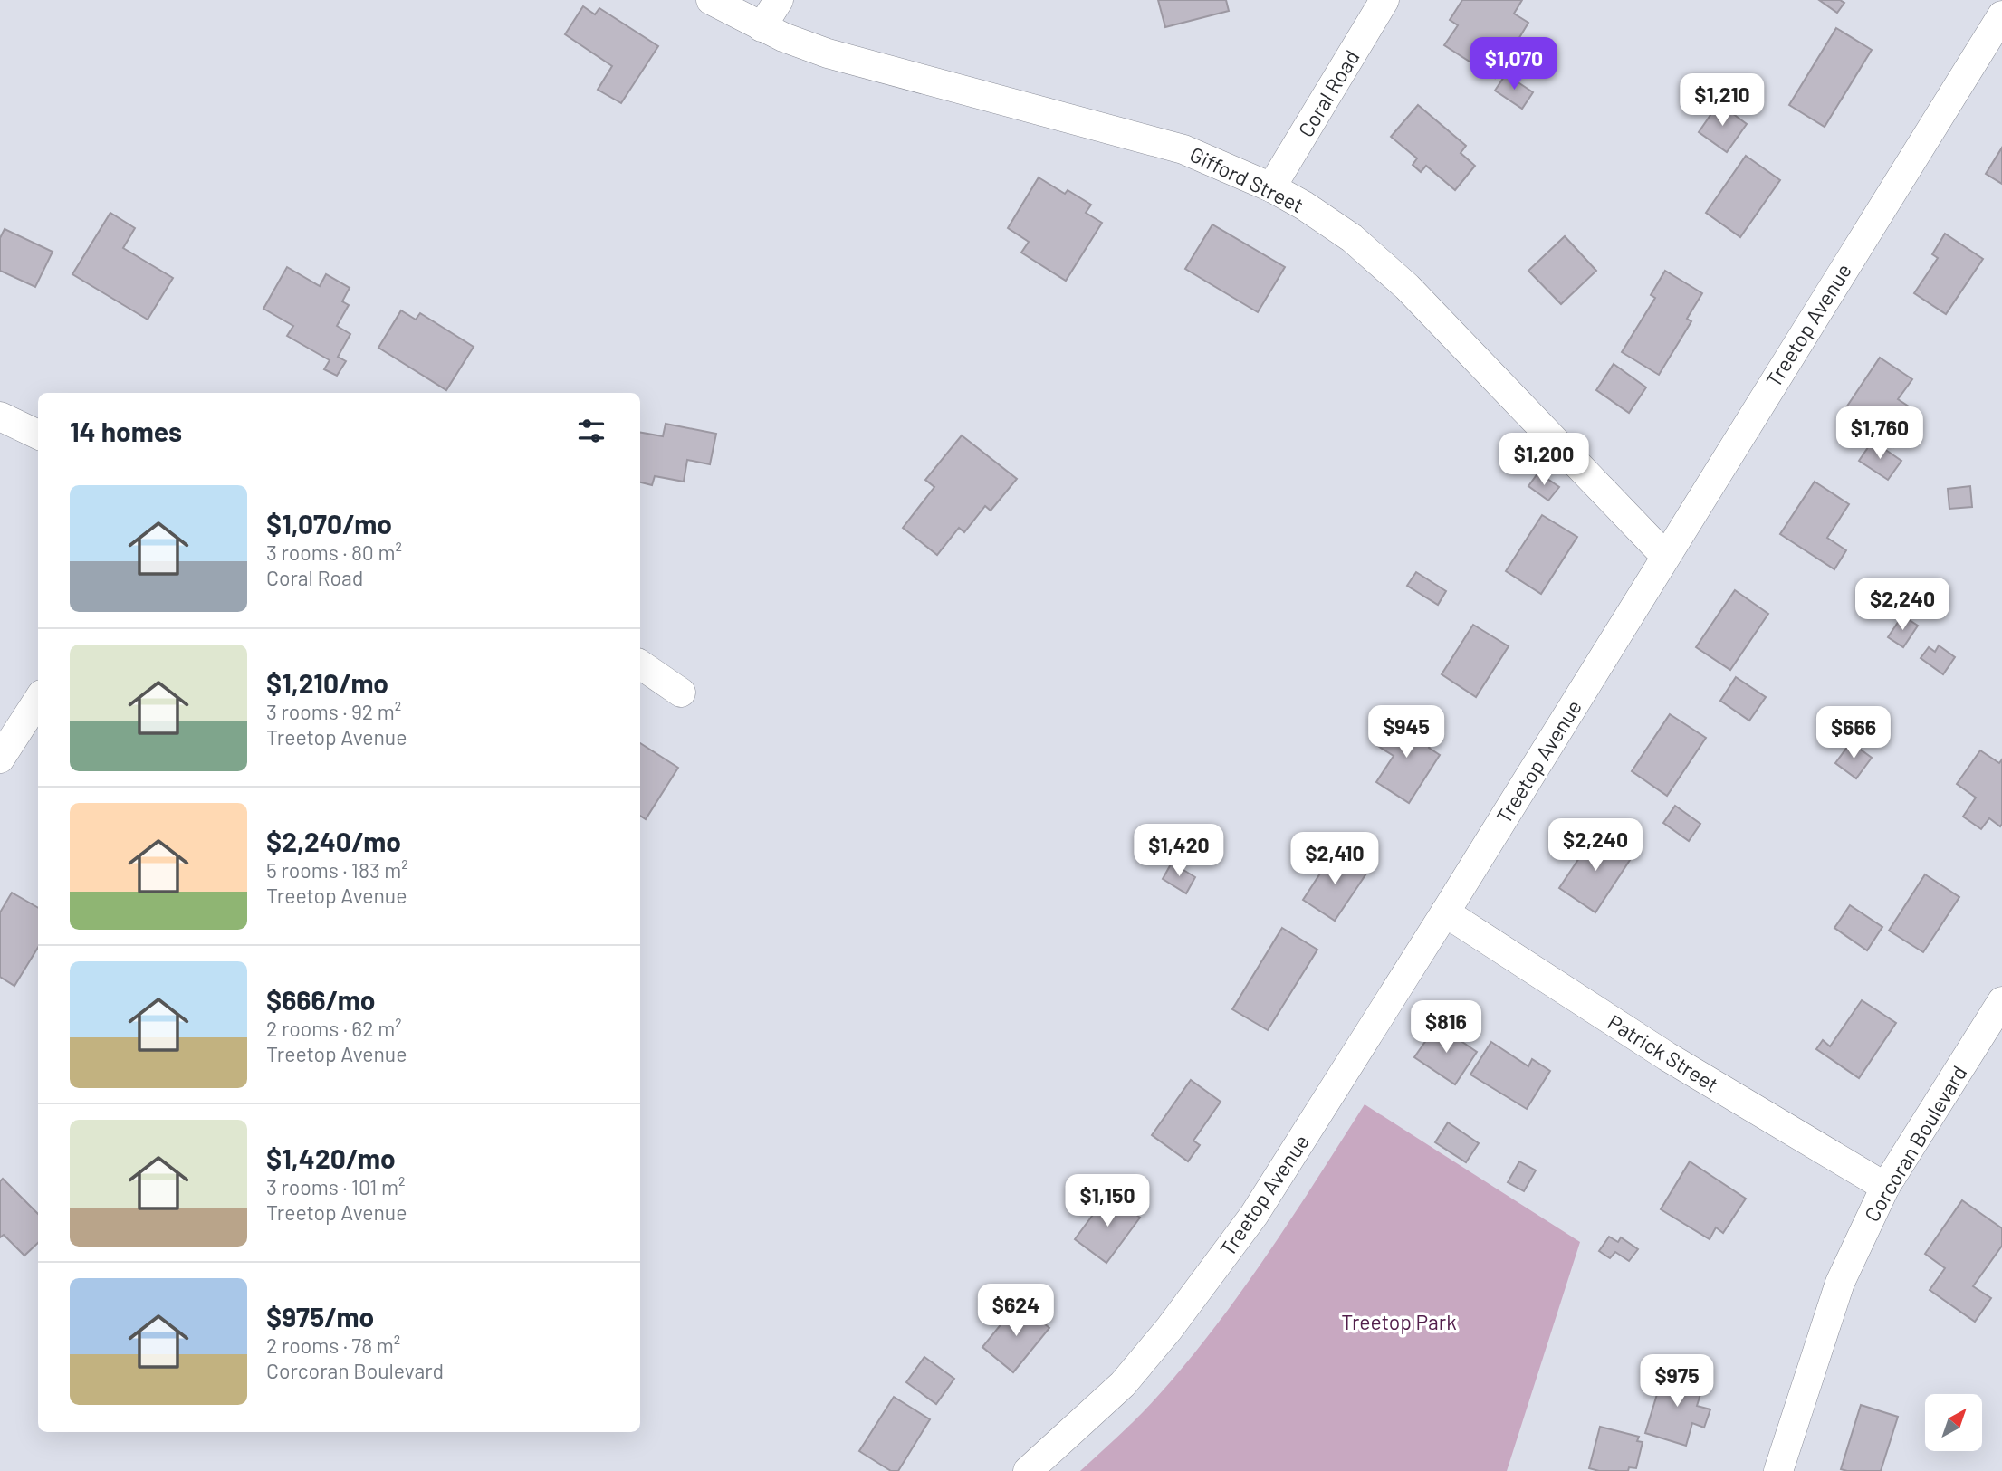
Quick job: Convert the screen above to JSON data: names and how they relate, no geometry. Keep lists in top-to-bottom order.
{
  "streets": {
    "street": [
      "Coral Road",
      "Gifford Street",
      "Treetop Avenue",
      "Patrick Street",
      "Corcoran Boulevard"
    ]
  },
  "crossings": [
    ["Coral Road", "Gifford Street"],
    ["Gifford Street", "Treetop Avenue"],
    ["Treetop Avenue", "Patrick Street"],
    ["Patrick Street", "Corcoran Boulevard"]
  ],
  "parks": ["Treetop Park"],
  "north": "top right",
  "page": {
    "price": [
      "$1,070",
      "$1,210",
      "$1,760",
      "$1,200",
      "$2,240",
      "$945",
      "$666",
      "$2,240",
      "$1,420",
      "$2,410",
      "$816",
      "$1,150",
      "$624",
      "$975"
    ],
    "heading": "14 homes",
    "list": [
      {
        "name": "$1,070/mo",
        "note": "3 rooms · 80 m² · Coral Road"
      },
      {
        "name": "$1,210/mo",
        "note": "3 rooms · 92 m² · Treetop Avenue"
      },
      {
        "name": "$2,240/mo",
        "note": "5 rooms · 183 m² · Treetop Avenue"
      },
      {
        "name": "$666/mo",
        "note": "2 rooms · 62 m² · Treetop Avenue"
      },
      {
        "name": "$1,420/mo",
        "note": "3 rooms · 101 m² · Treetop Avenue"
      },
      {
        "name": "$975/mo",
        "note": "2 rooms · 78 m² · Corcoran Boulevard"
      }
    ]
  }
}
